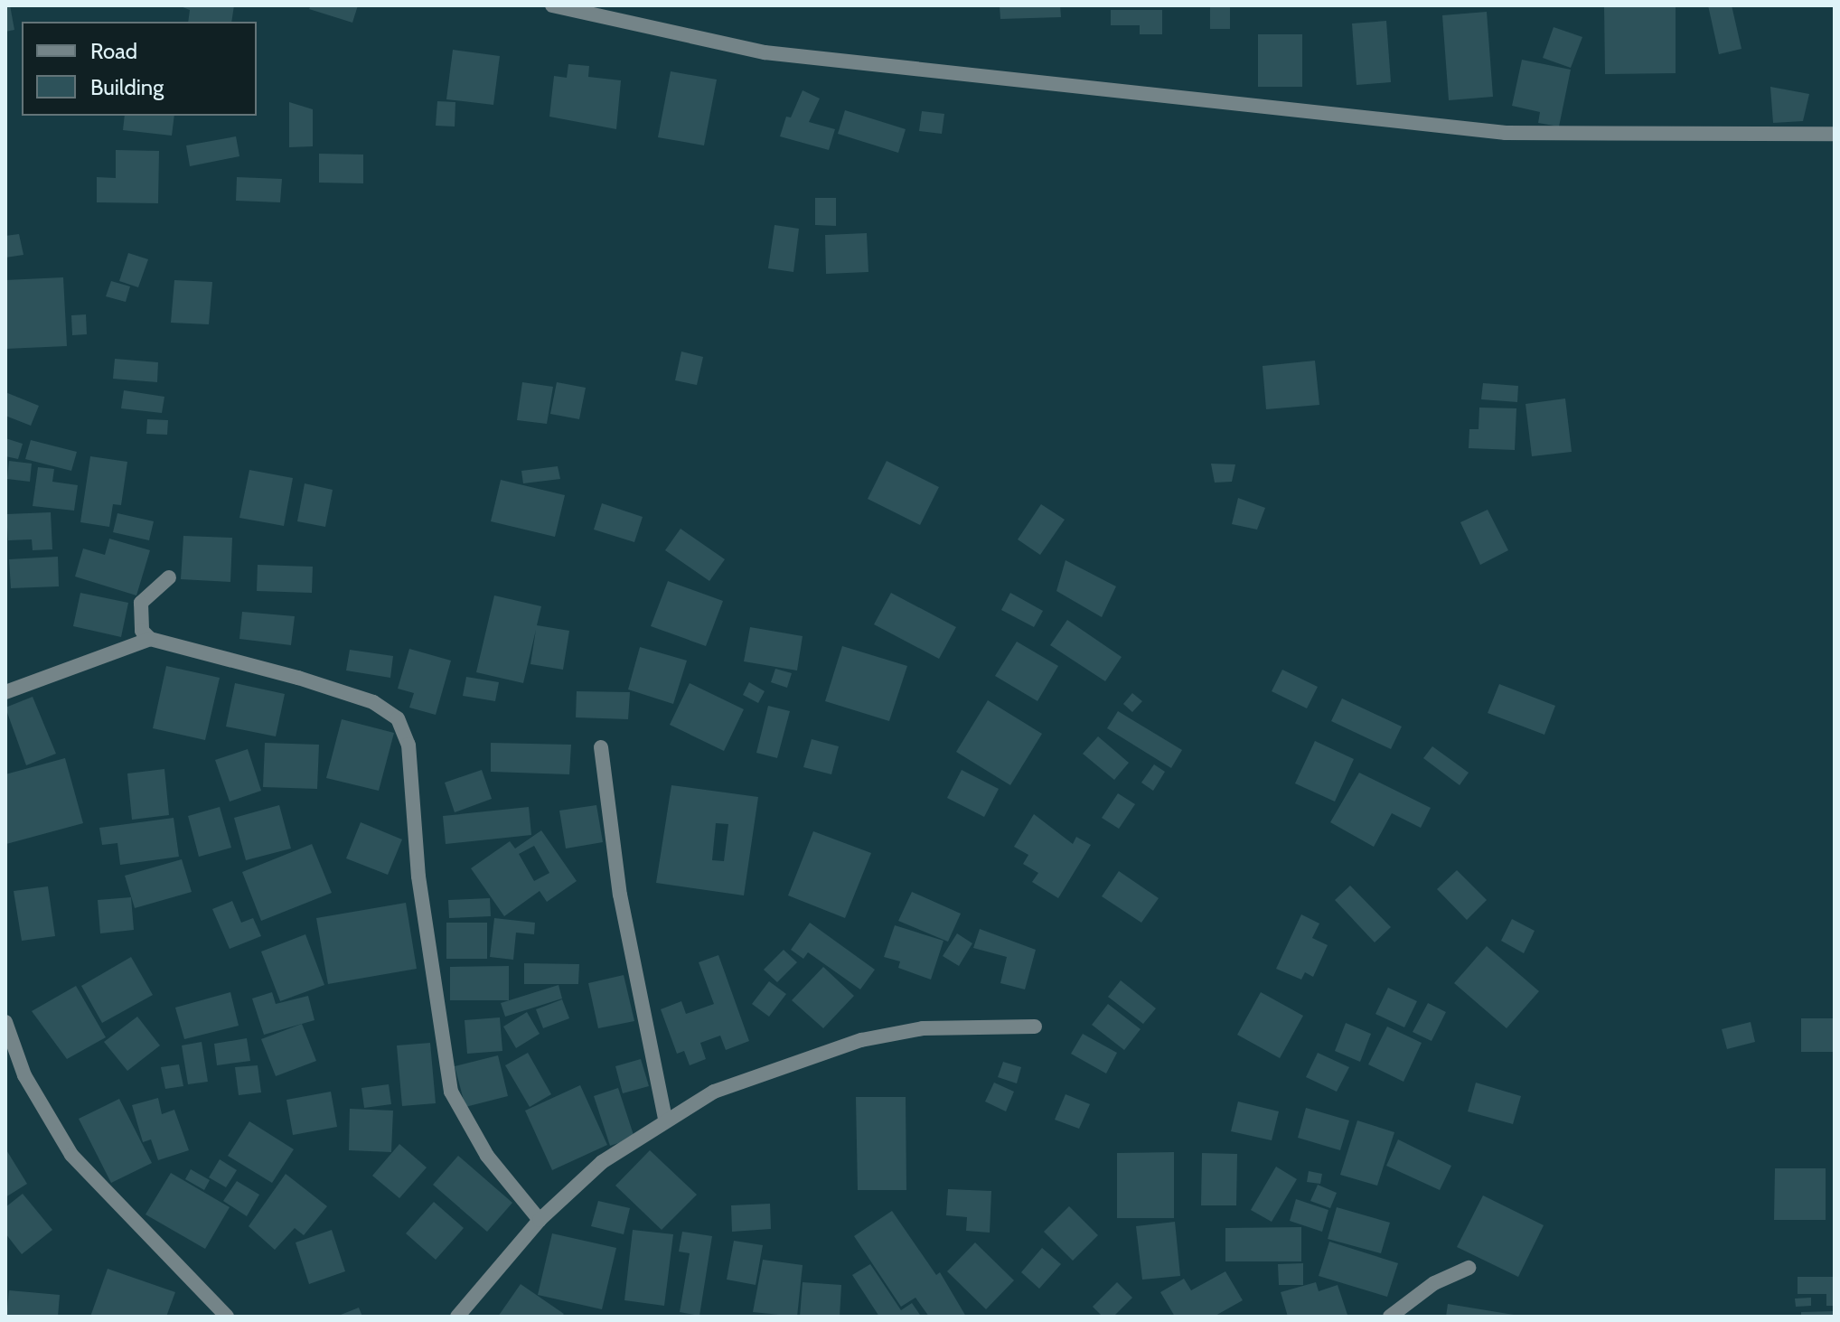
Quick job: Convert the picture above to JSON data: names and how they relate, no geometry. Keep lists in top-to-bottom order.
{
  "legend": ["Road", "Building"]
}
